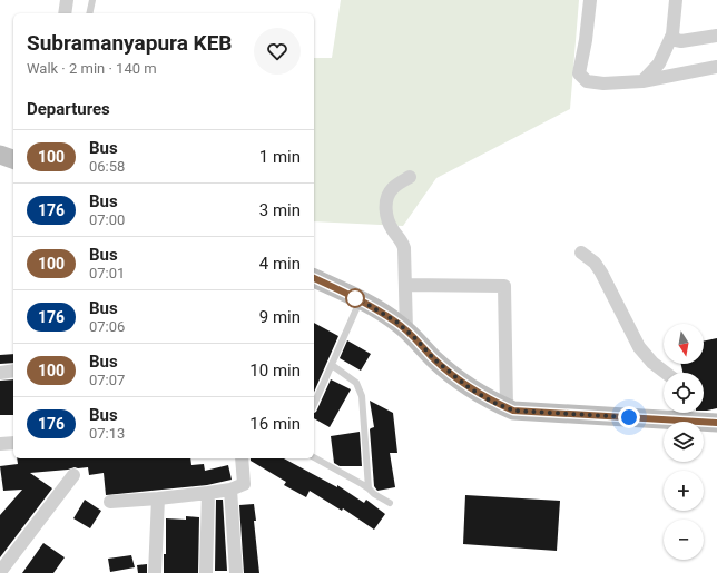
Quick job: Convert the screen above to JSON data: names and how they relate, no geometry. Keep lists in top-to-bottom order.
{
  "lines": ["bus line 100"],
  "north": "bottom",
  "page": {
    "heading": [
      ["Subramanyapura KEB", "Walk · 2 min · 140 m"],
      "Departures"
    ],
    "list": [
      {
        "mark": "100",
        "name": "Bus",
        "note": "06:58",
        "value": "1 min"
      },
      {
        "mark": "176",
        "name": "Bus",
        "note": "07:00",
        "value": "3 min"
      },
      {
        "mark": "100",
        "name": "Bus",
        "note": "07:01",
        "value": "4 min"
      },
      {
        "mark": "176",
        "name": "Bus",
        "note": "07:06",
        "value": "9 min"
      },
      {
        "mark": "100",
        "name": "Bus",
        "note": "07:07",
        "value": "10 min"
      },
      {
        "mark": "176",
        "name": "Bus",
        "note": "07:13",
        "value": "16 min"
      }
    ],
    "map_buttons": ["+", "−"]
  }
}
